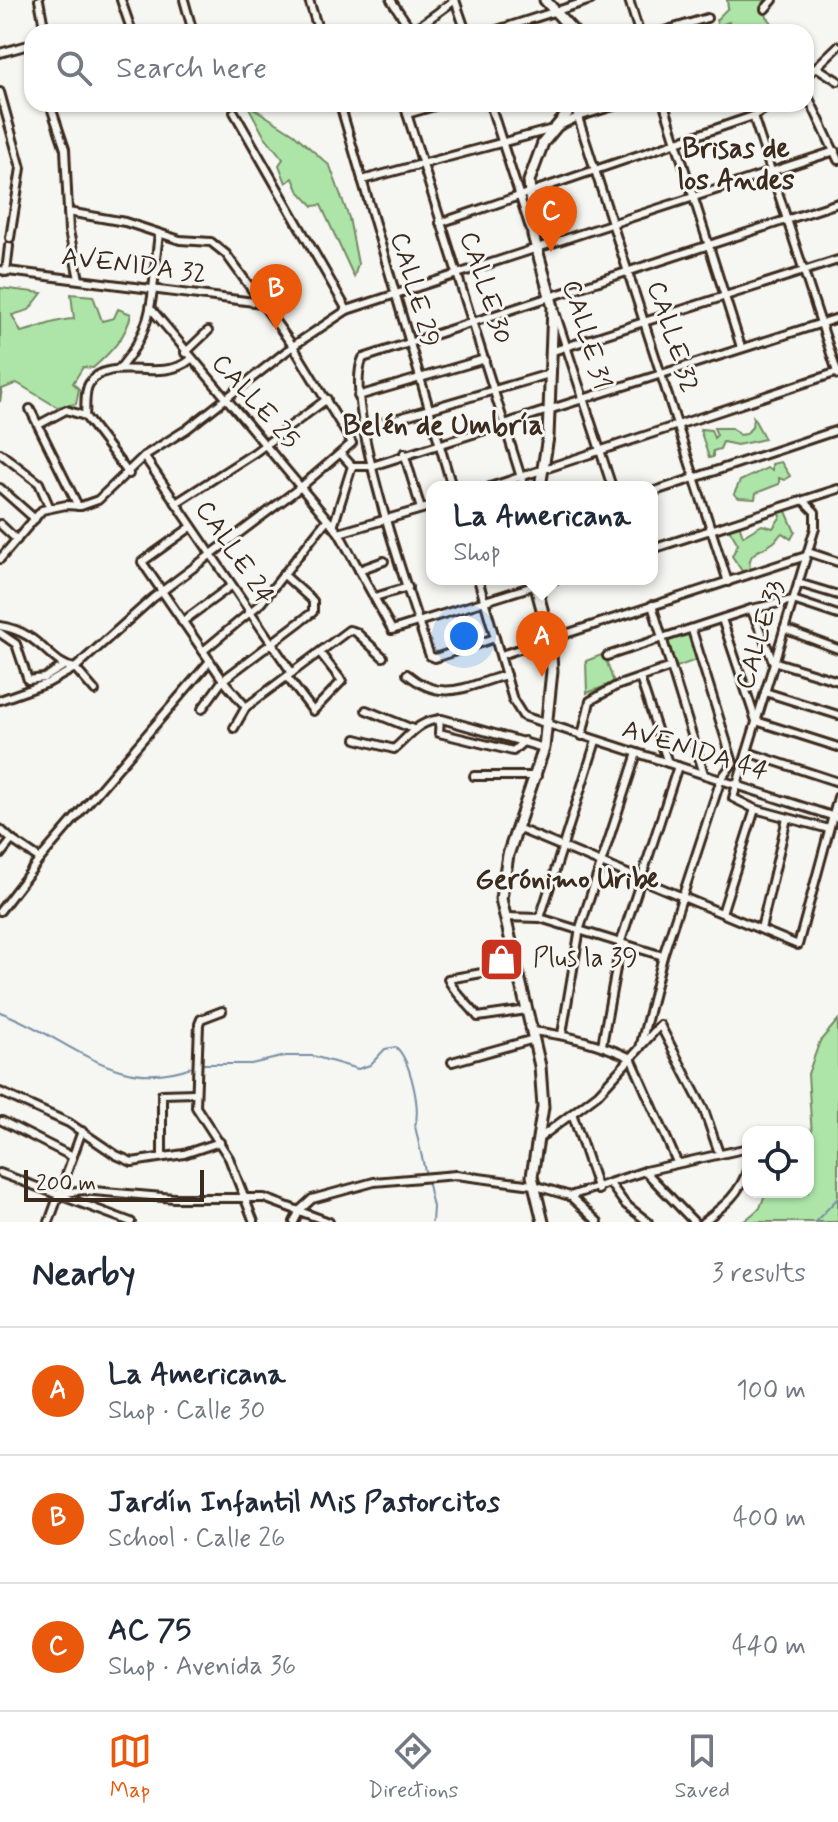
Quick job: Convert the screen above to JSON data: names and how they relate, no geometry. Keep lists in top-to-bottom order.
{
  "streets": {
    "main road": ["CALLE 30", "CALLE 31", "CALLE 32"],
    "street": [
      "AVENIDA 32",
      "CALLE 29",
      "CALLE 25",
      "CALLE 24",
      "CALLE 33",
      "AVENIDA 44"
    ]
  },
  "crossings": [
    ["CALLE 30", "CALLE 31"],
    ["CALLE 31", "CALLE 32"],
    ["CALLE 33", "AVENIDA 44"]
  ],
  "districts": ["Brisas de los Andes", "Belén de Umbría", "Gerónimo Uribe"],
  "places": {
    "shop": ["Plus la 39"]
  },
  "scale_bar": "200 m",
  "page": {
    "search": "Search here",
    "pins": ["C", "B", "A"],
    "popup": ["La Americana", "Shop"],
    "scale": "200 m",
    "heading": ["Nearby", "3 results"],
    "list": [
      {
        "mark": "A",
        "name": "La Americana",
        "note": "Shop · Calle 30",
        "value": "100 m"
      },
      {
        "mark": "B",
        "name": "Jardín Infantil Mis Pastorcitos",
        "note": "School · Calle 26",
        "value": "400 m"
      },
      {
        "mark": "C",
        "name": "AC 75",
        "note": "Shop · Avenida 36",
        "value": "440 m"
      }
    ],
    "nav": ["Map", "Directions", "Saved"]
  }
}
